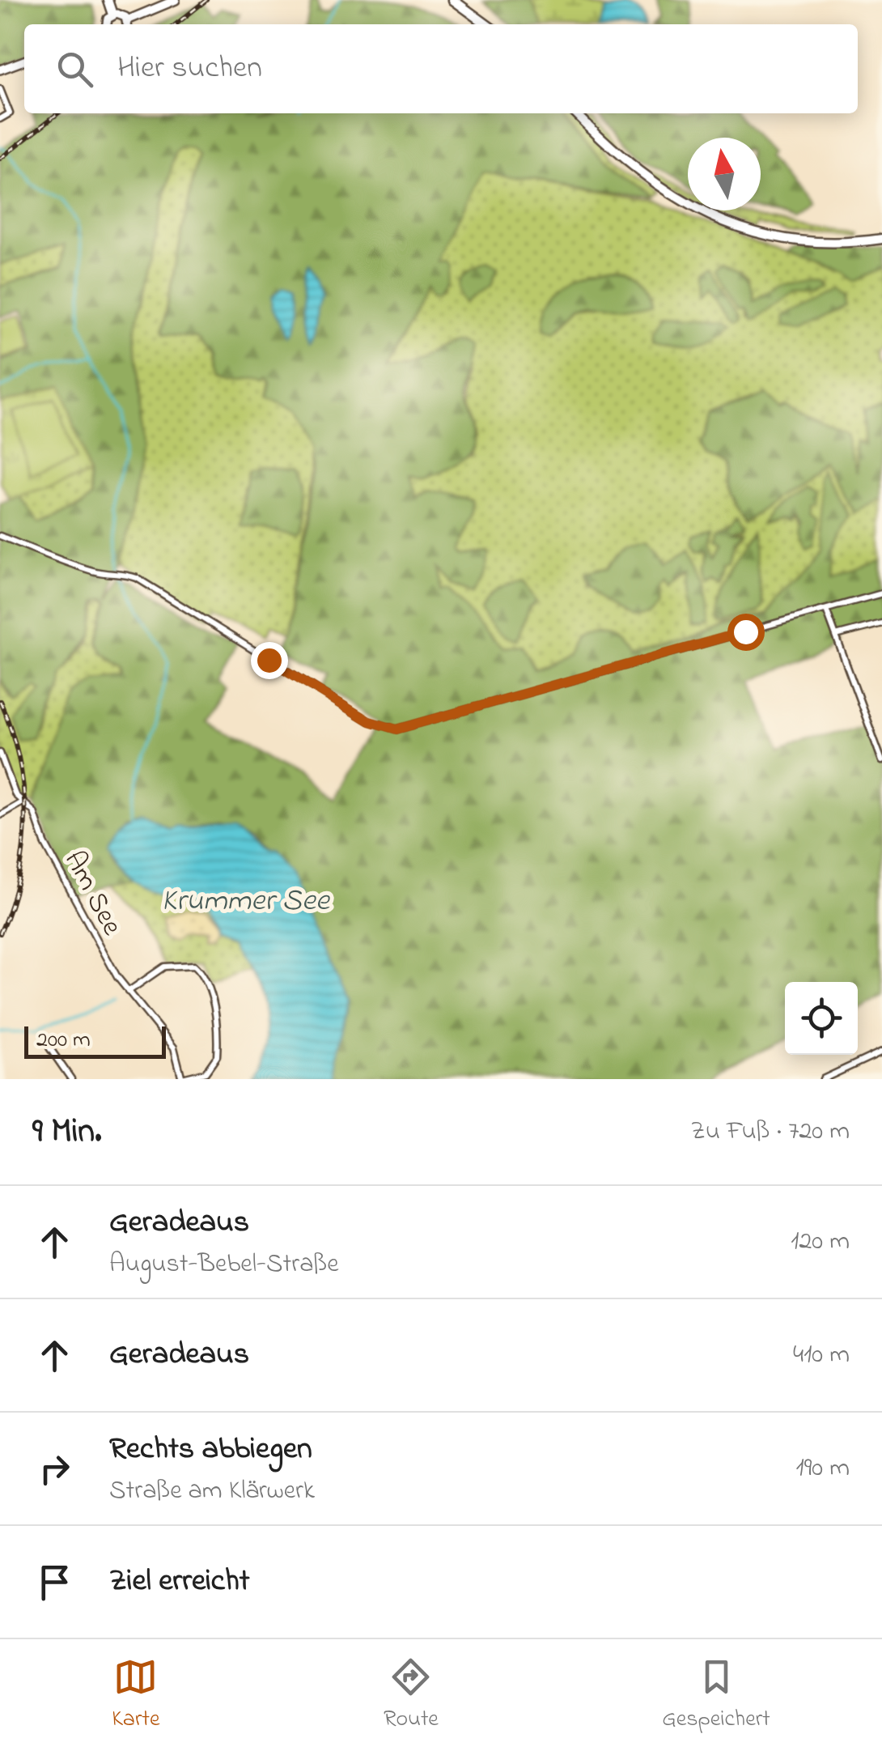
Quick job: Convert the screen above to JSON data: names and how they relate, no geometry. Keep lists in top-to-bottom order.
{
  "streets": {
    "street": ["Am See"]
  },
  "water": ["Krummer See"],
  "scale_bar": "200 m",
  "north": "top",
  "page": {
    "search": "Hier suchen",
    "scale": "200 m",
    "heading": ["9 Min.", "Zu Fuß · 720 m"],
    "list": [
      ["Geradeaus", "August-Bebel-Straße", "120 m"],
      ["Geradeaus", "410 m"],
      ["Rechts abbiegen", "Straße am Klärwerk", "190 m"],
      "Ziel erreicht"
    ],
    "nav": ["Karte", "Route", "Gespeichert"]
  }
}
